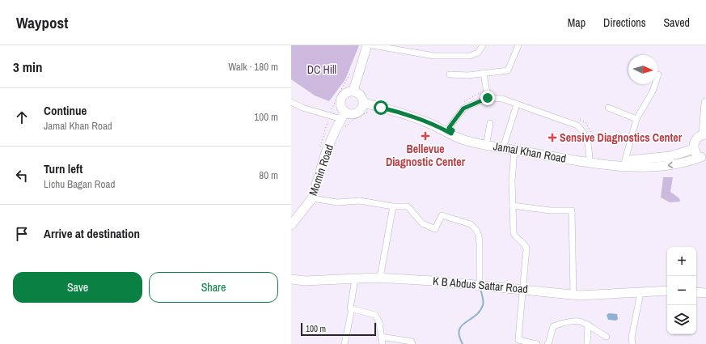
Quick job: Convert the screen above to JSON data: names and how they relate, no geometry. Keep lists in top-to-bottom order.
{
  "streets": {
    "main road": ["Jamal Khan Road", "Momin Road", "K B Abdus Sattar Road"]
  },
  "crossings": [
    ["Jamal Khan Road", "Momin Road"]
  ],
  "parks": ["DC Hill"],
  "places": {
    "health": ["Bellevue Diagnostic Center", "Sensive Diagnostics Center"]
  },
  "scale_bar": "100 m",
  "north": "right",
  "page": {
    "header": "Waypost",
    "nav": ["Map", "Directions", "Saved"],
    "heading": ["3 min", "Walk · 180 m"],
    "list": [
      ["Continue", "Jamal Khan Road", "100 m"],
      ["Turn left", "Lichu Bagan Road", "80 m"],
      "Arrive at destination"
    ],
    "map_buttons": ["+", "−"],
    "buttons": ["Save", "Share"],
    "scale": "100 m"
  }
}
